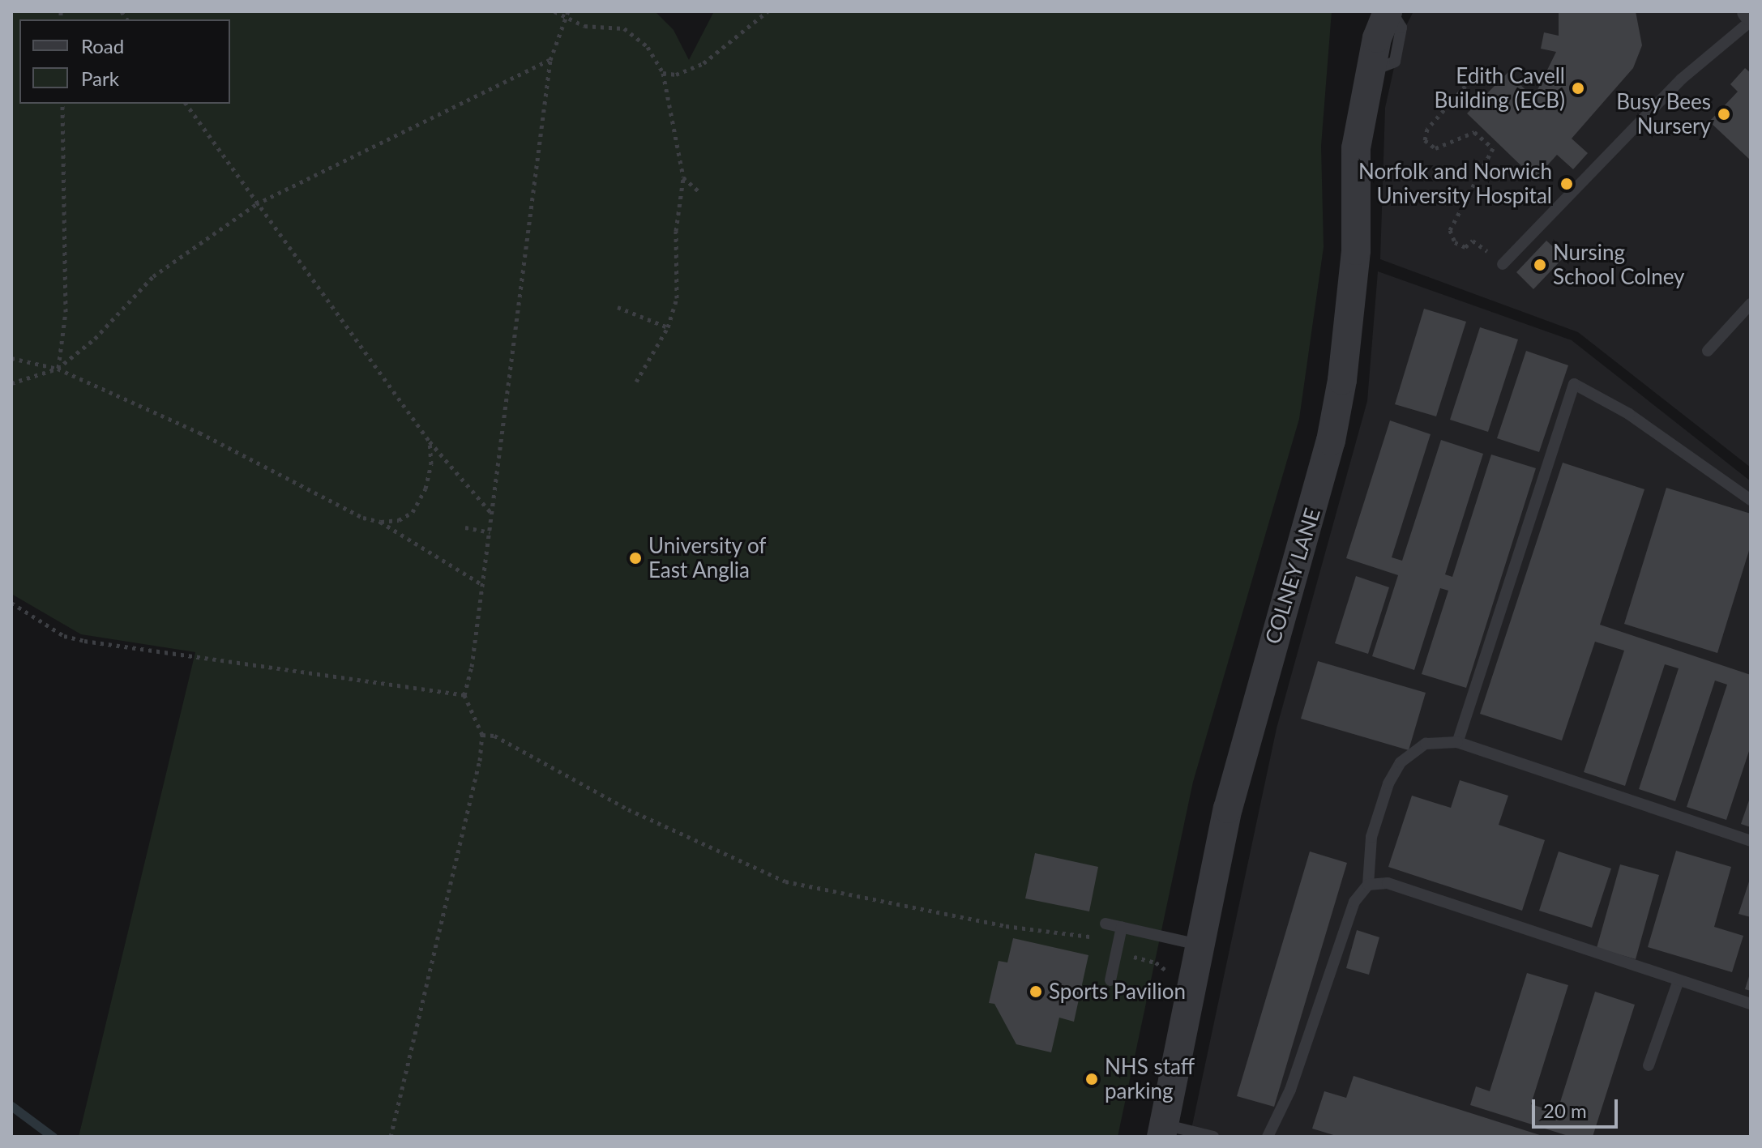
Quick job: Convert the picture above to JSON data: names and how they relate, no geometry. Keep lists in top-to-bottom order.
{
  "streets": {
    "street": ["COLNEY LANE"]
  },
  "places": [
    "Edith Cavell Building (ECB)",
    "Busy Bees Nursery",
    "Norfolk and Norwich University Hospital",
    "Nursing School Colney",
    "University of East Anglia",
    "Sports Pavilion",
    "NHS staff parking"
  ],
  "legend": ["Road", "Park"],
  "scale_bar": "20 m"
}
